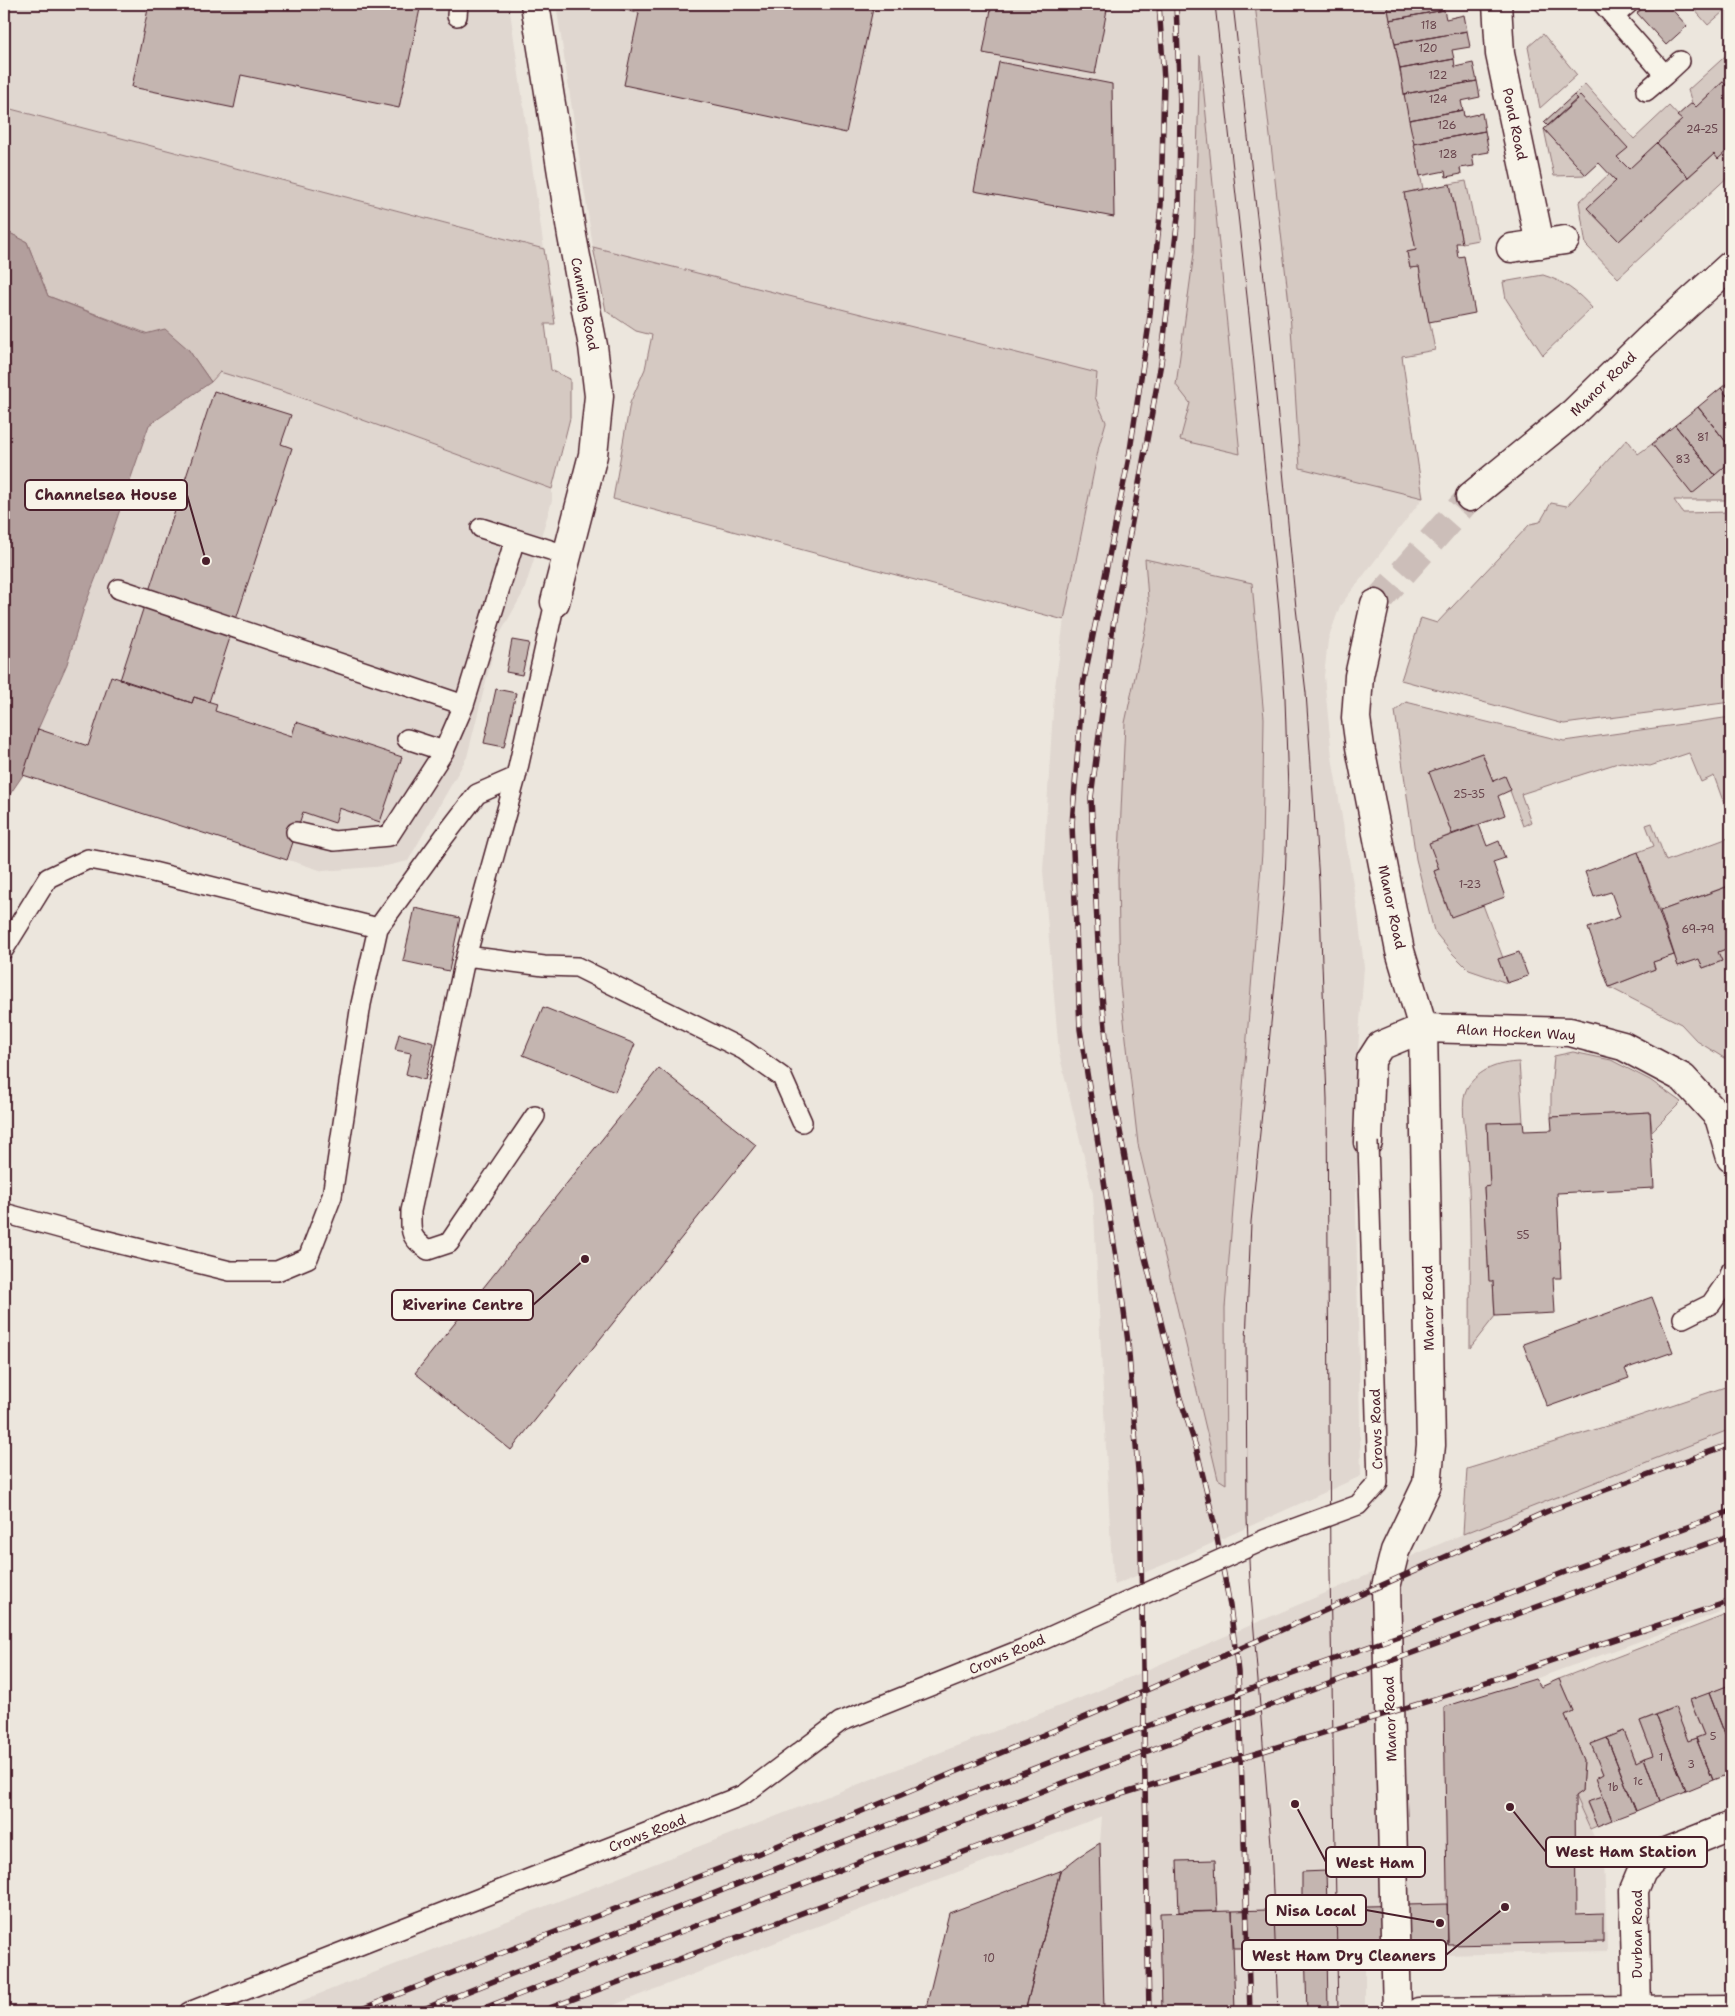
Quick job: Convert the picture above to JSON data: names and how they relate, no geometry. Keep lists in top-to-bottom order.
{
  "streets": {
    "street": [
      "Pond Road",
      "Canning Road",
      "Manor Road",
      "Alan Hocken Way",
      "Crows Road",
      "Durban Road"
    ]
  },
  "crossings": [
    ["Manor Road", "Alan Hocken Way"],
    ["Manor Road", "Crows Road"],
    ["Alan Hocken Way", "Crows Road"]
  ],
  "places": [
    "Channelsea House",
    "Riverine Centre",
    "West Ham",
    "West Ham Station",
    "West Ham Dry Cleaners",
    "Nisa Local"
  ],
  "house_numbers": [
    "118",
    "120",
    "122",
    "124",
    "126",
    "24-25",
    "128",
    "81",
    "83",
    "25-35",
    "1-23",
    "69-79",
    "55",
    "5",
    "1",
    "3",
    "1c",
    "1b",
    "10"
  ]
}
